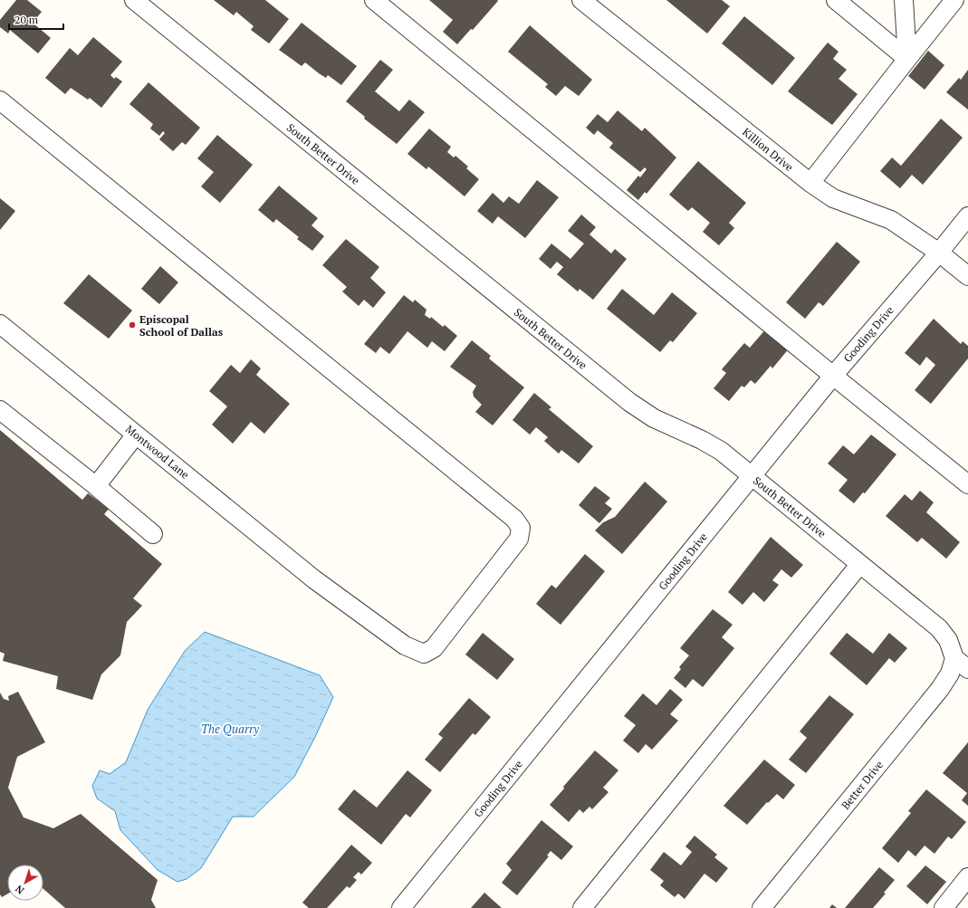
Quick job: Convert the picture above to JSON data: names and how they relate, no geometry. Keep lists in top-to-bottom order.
{
  "streets": {
    "street": [
      "Killion Drive",
      "South Better Drive",
      "Gooding Drive",
      "Montwood Lane",
      "Better Drive"
    ]
  },
  "crossings": [
    ["Killion Drive", "Gooding Drive"],
    ["South Better Drive", "Gooding Drive"],
    ["South Better Drive", "Better Drive"]
  ],
  "water": ["The Quarry"],
  "places": ["Episcopal School of Dallas"],
  "scale_bar": "20 m",
  "north": "bottom left"
}
